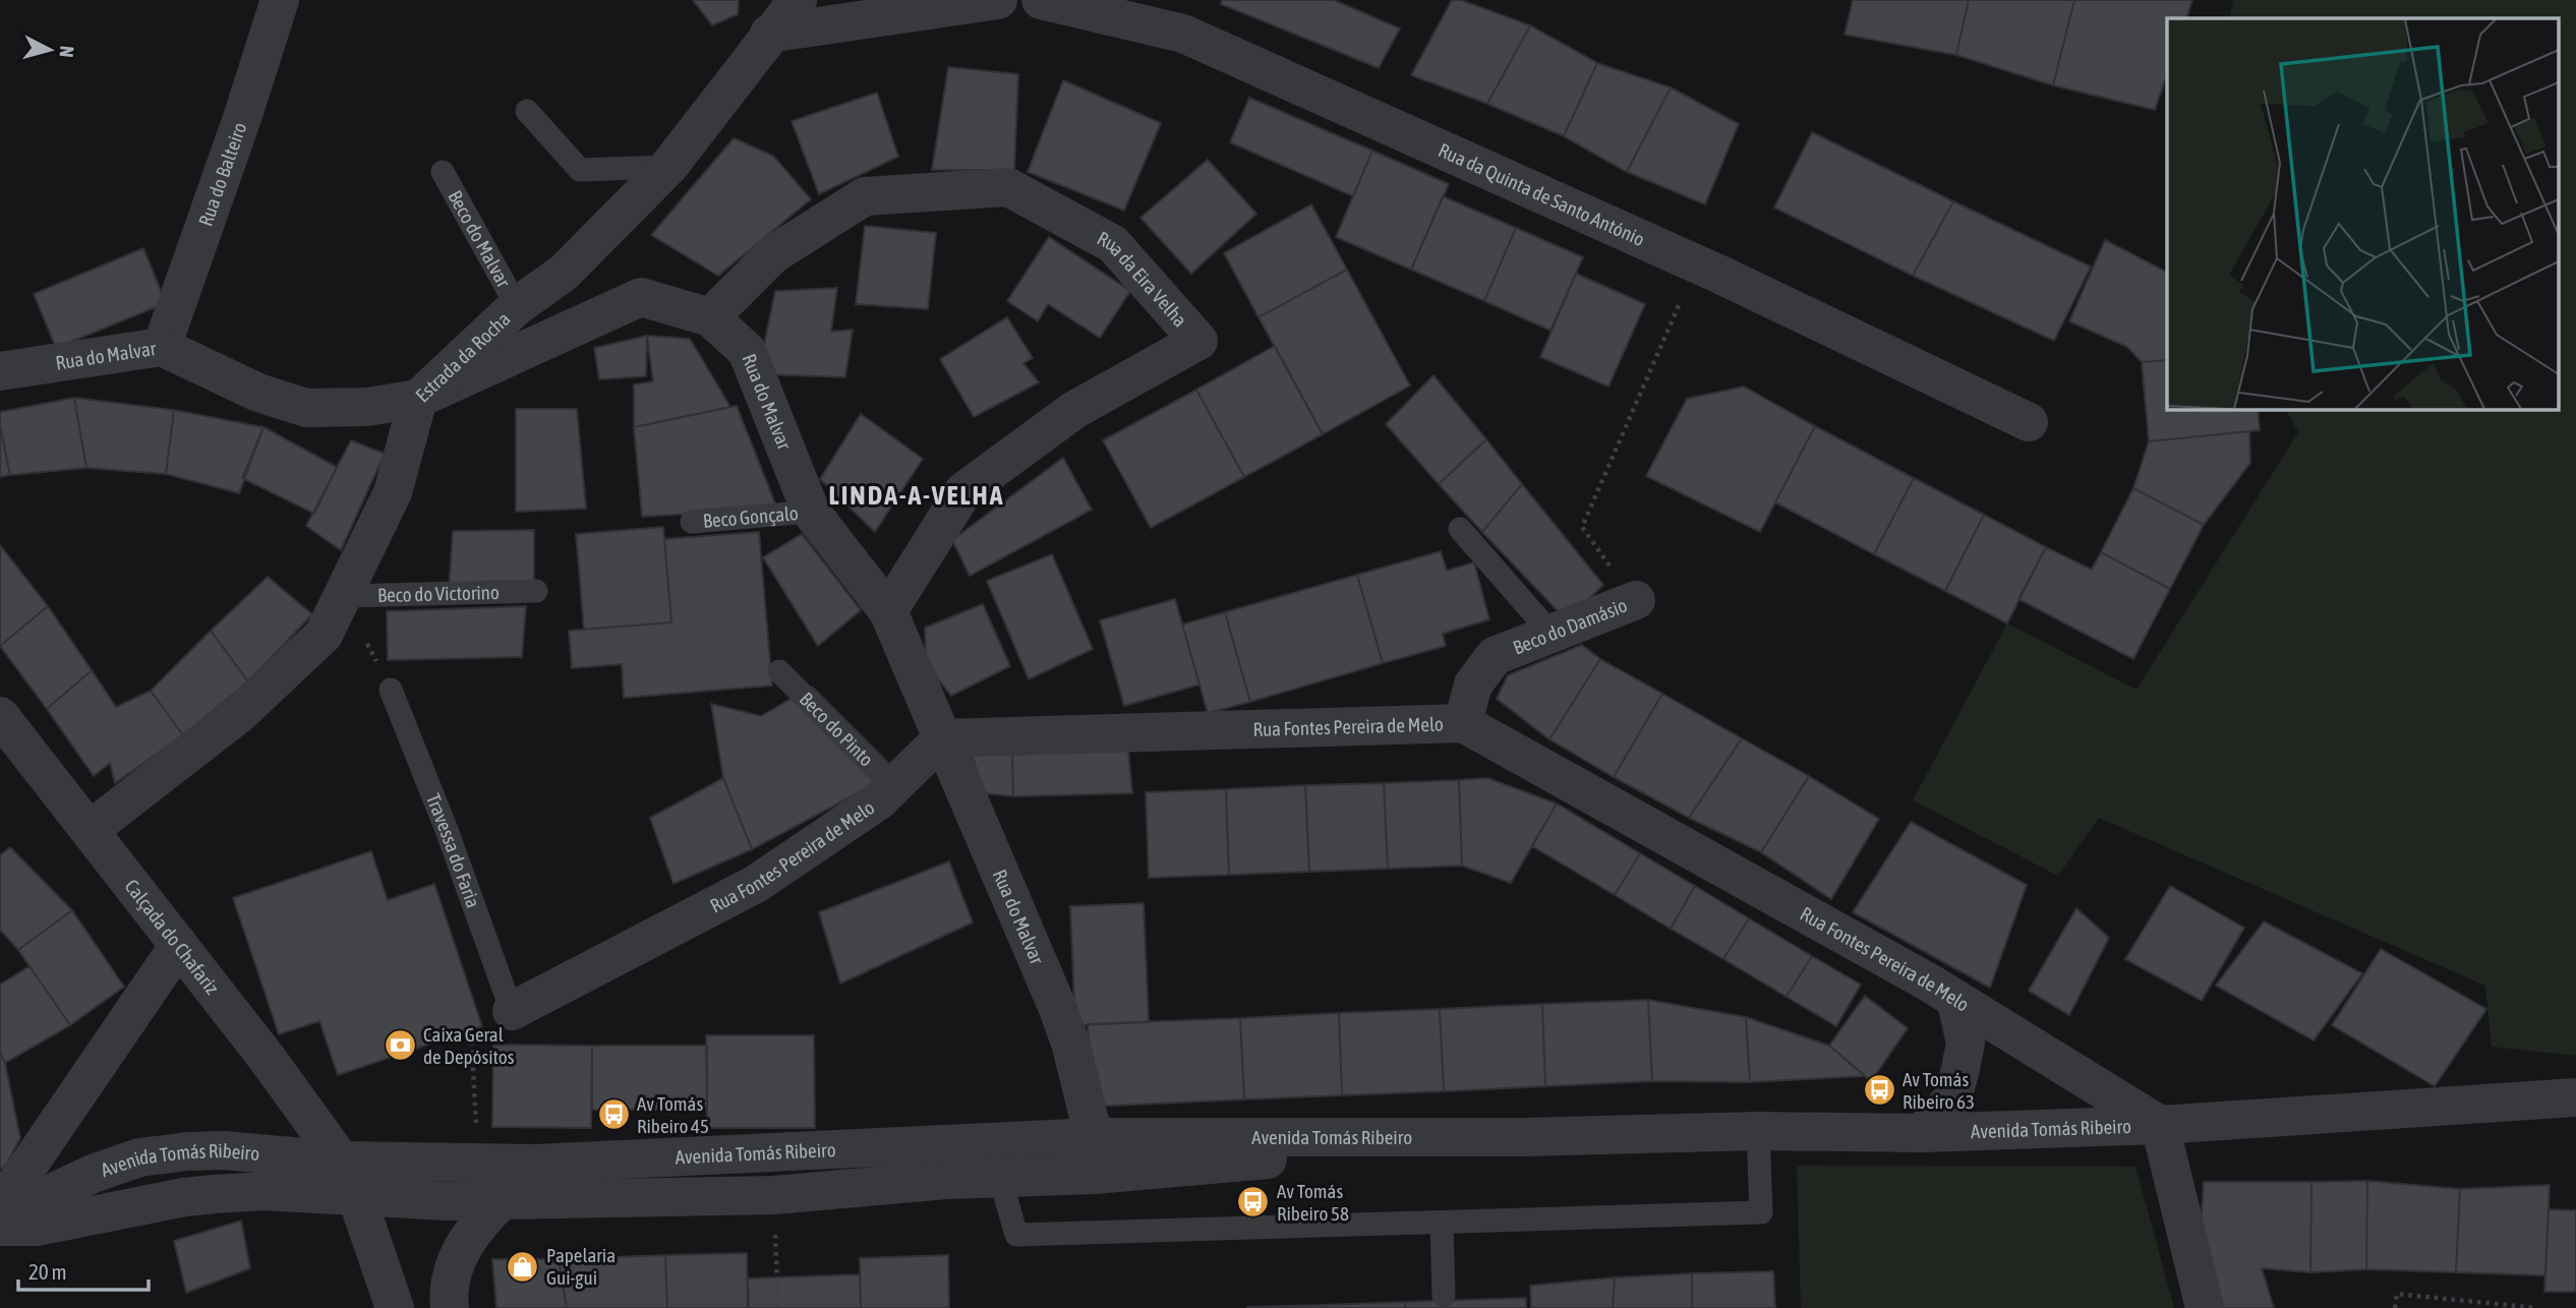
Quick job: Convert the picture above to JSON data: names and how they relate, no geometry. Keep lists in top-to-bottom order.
{
  "streets": {
    "street": [
      "Rua do Balteiro",
      "Rua da Quinta de Santo António",
      "Rua da Eira Velha",
      "Rua do Malvar",
      "Estrada da Rocha",
      "Beco do Damásio",
      "Rua Fontes Pereira de Melo",
      "Calçada do Chafariz",
      "Avenida Tomás Ribeiro"
    ],
    "lane": [
      "Beco do Malvar",
      "Beco Gonçalo",
      "Beco do Victorino",
      "Beco do Pinto",
      "Travessa do Faria"
    ]
  },
  "crossings": [
    ["Rua do Balteiro", "Rua do Malvar"],
    ["Beco do Malvar", "Estrada da Rocha"],
    ["Rua da Eira Velha", "Rua do Malvar"],
    ["Rua do Malvar", "Estrada da Rocha"],
    ["Rua do Malvar", "Beco Gonçalo"],
    ["Rua do Malvar", "Rua Fontes Pereira de Melo"],
    ["Rua do Malvar", "Avenida Tomás Ribeiro"],
    ["Estrada da Rocha", "Beco do Victorino"],
    ["Estrada da Rocha", "Calçada do Chafariz"],
    ["Beco do Damásio", "Rua Fontes Pereira de Melo"],
    ["Rua Fontes Pereira de Melo", "Beco do Pinto"],
    ["Rua Fontes Pereira de Melo", "Travessa do Faria"],
    ["Rua Fontes Pereira de Melo", "Avenida Tomás Ribeiro"],
    ["Calçada do Chafariz", "Avenida Tomás Ribeiro"]
  ],
  "districts": ["LINDA-A-VELHA"],
  "places": {
    "bank": ["Caixa Geral de Depósitos"],
    "bus stop": ["Av Tomás Ribeiro 63", "Av Tomás Ribeiro 45", "Av Tomás Ribeiro 58"],
    "shop": ["Papelaria Gui-gui"]
  },
  "scale_bar": "20 m",
  "north": "right"
}
